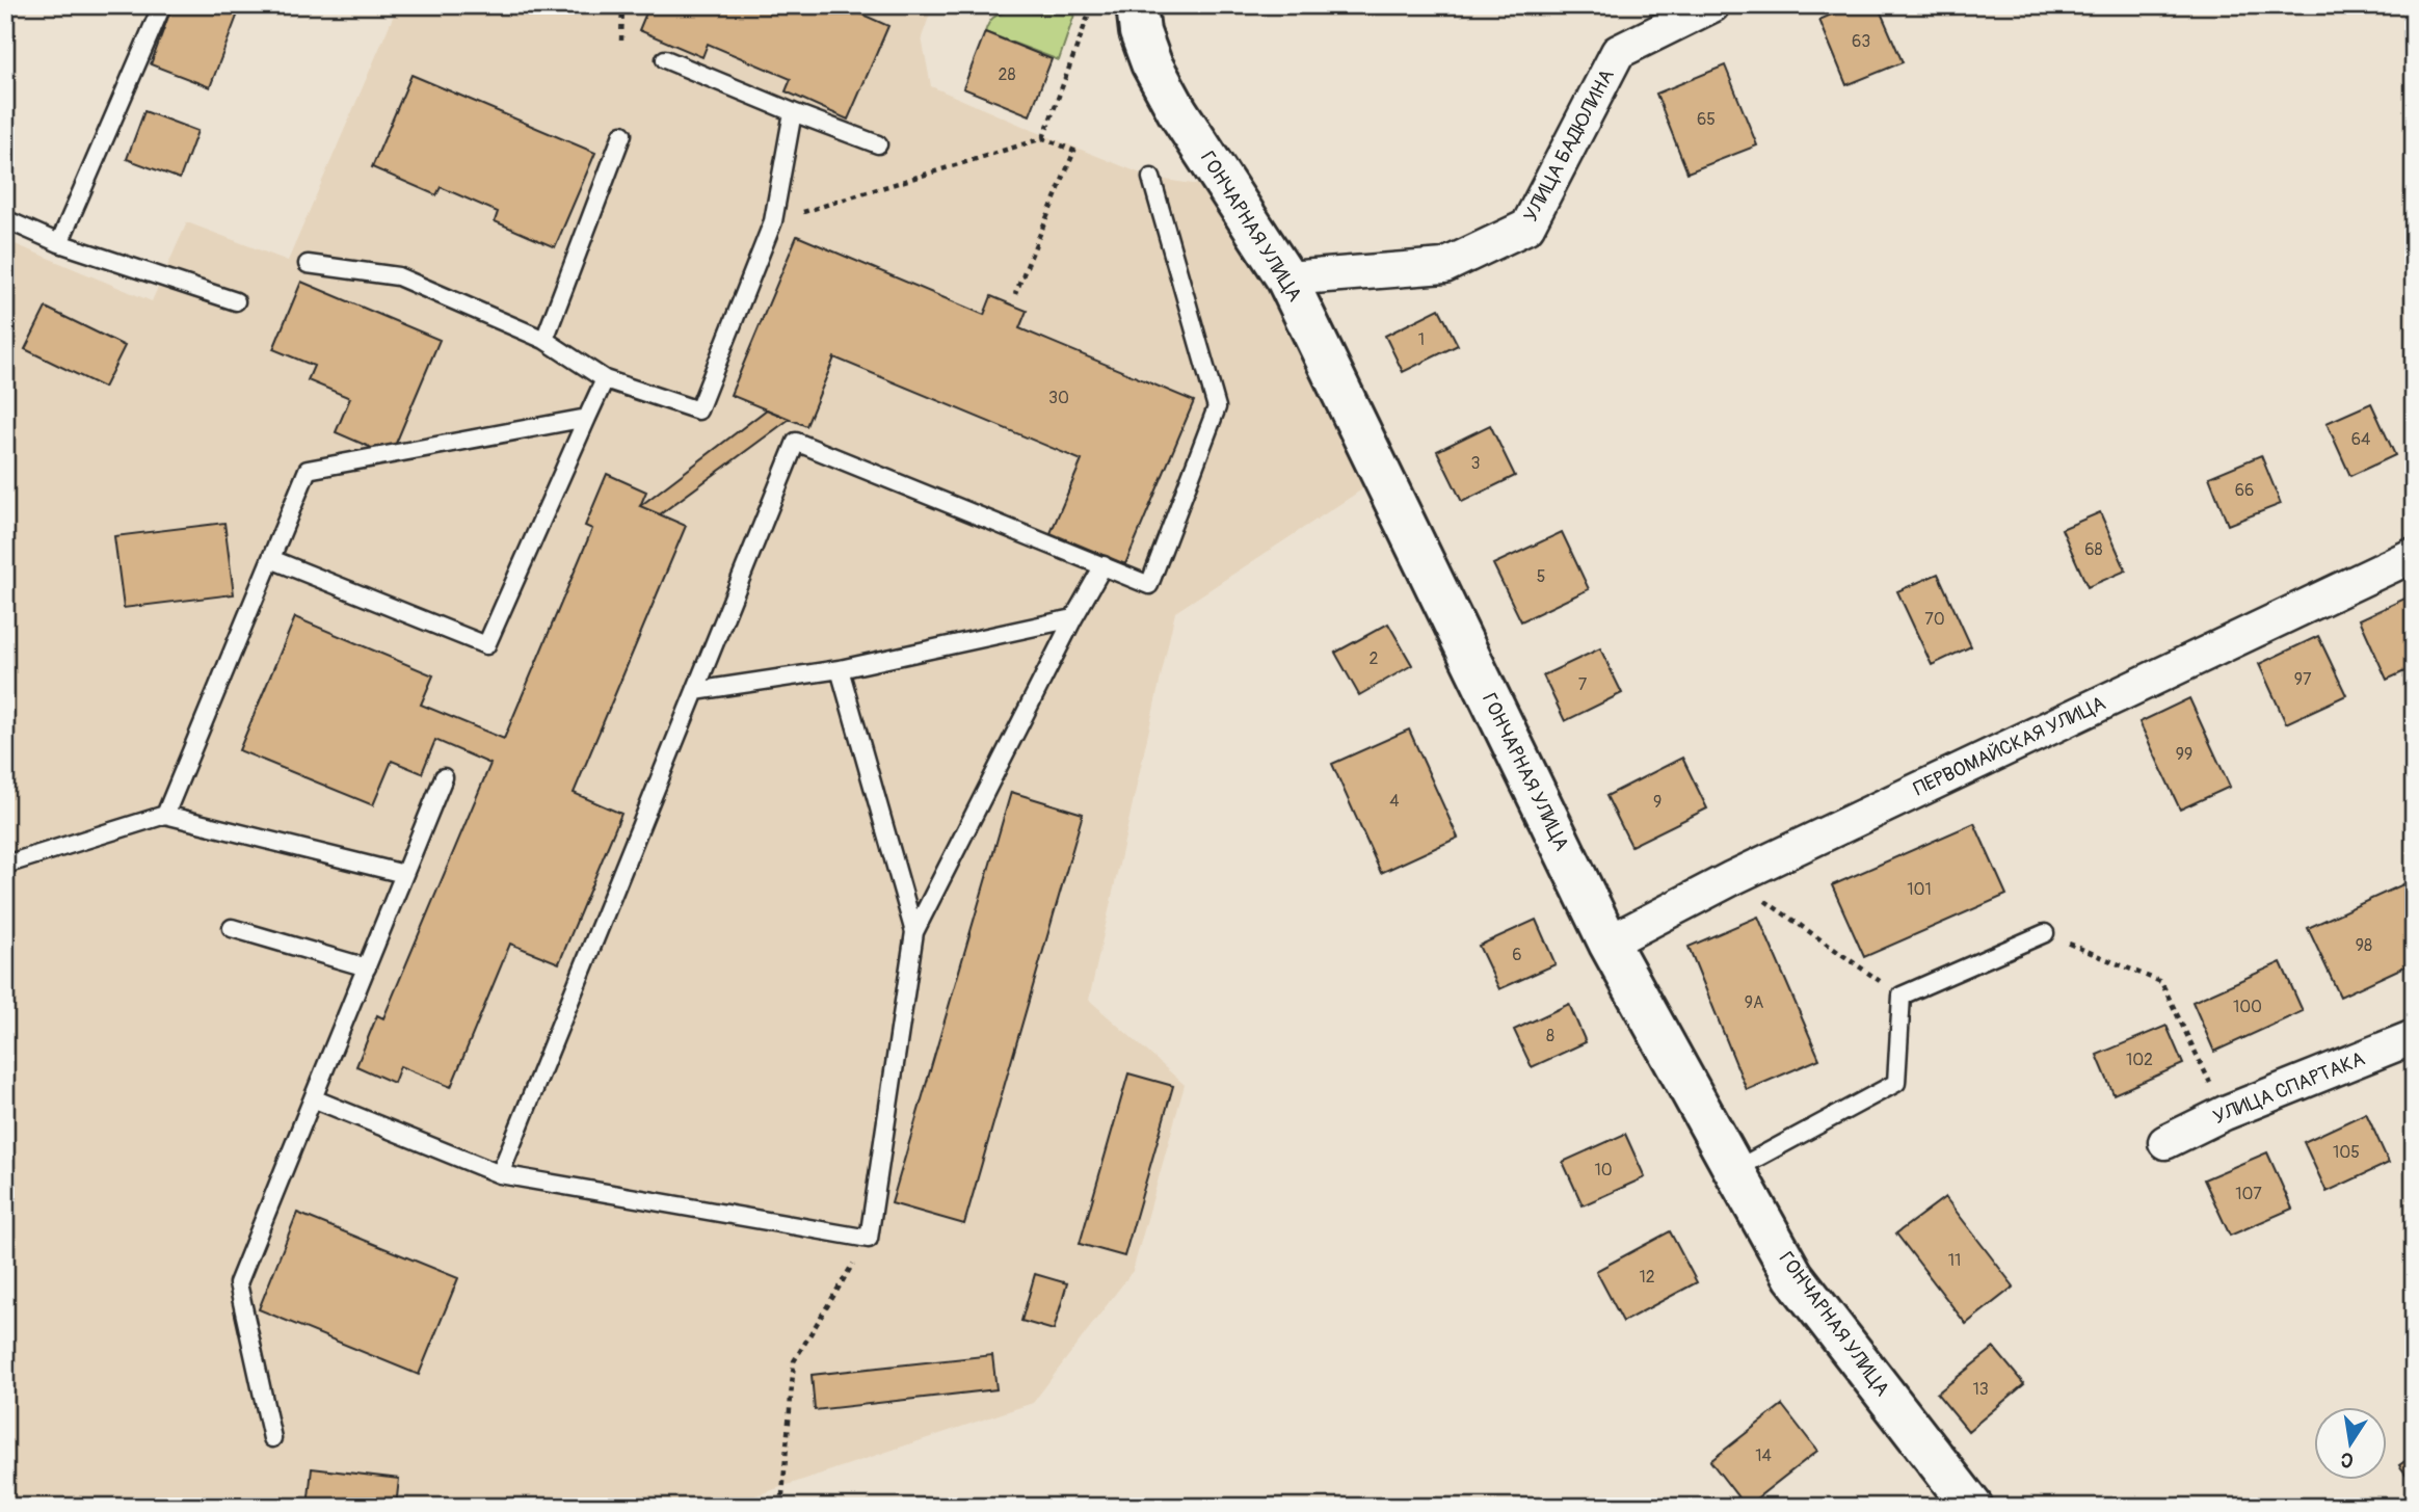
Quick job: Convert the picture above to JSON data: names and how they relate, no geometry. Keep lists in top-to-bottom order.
{
  "streets": {
    "street": [
      "УЛИЦА БАДЮЛИНА",
      "ГОНЧАРНАЯ УЛИЦА",
      "ПЕРВОМАЙСКАЯ УЛИЦА",
      "УЛИЦА СПАРТАКА"
    ]
  },
  "crossings": [
    ["УЛИЦА БАДЮЛИНА", "ГОНЧАРНАЯ УЛИЦА"],
    ["ГОНЧАРНАЯ УЛИЦА", "ПЕРВОМАЙСКАЯ УЛИЦА"]
  ],
  "house_numbers": [
    "63",
    "28",
    "65",
    "1",
    "30",
    "64",
    "3",
    "66",
    "68",
    "5",
    "70",
    "2",
    "97",
    "7",
    "99",
    "4",
    "9",
    "101",
    "98",
    "6",
    "9А",
    "100",
    "8",
    "102",
    "105",
    "10",
    "107",
    "11",
    "12",
    "13",
    "14"
  ],
  "north": "bottom"
}
